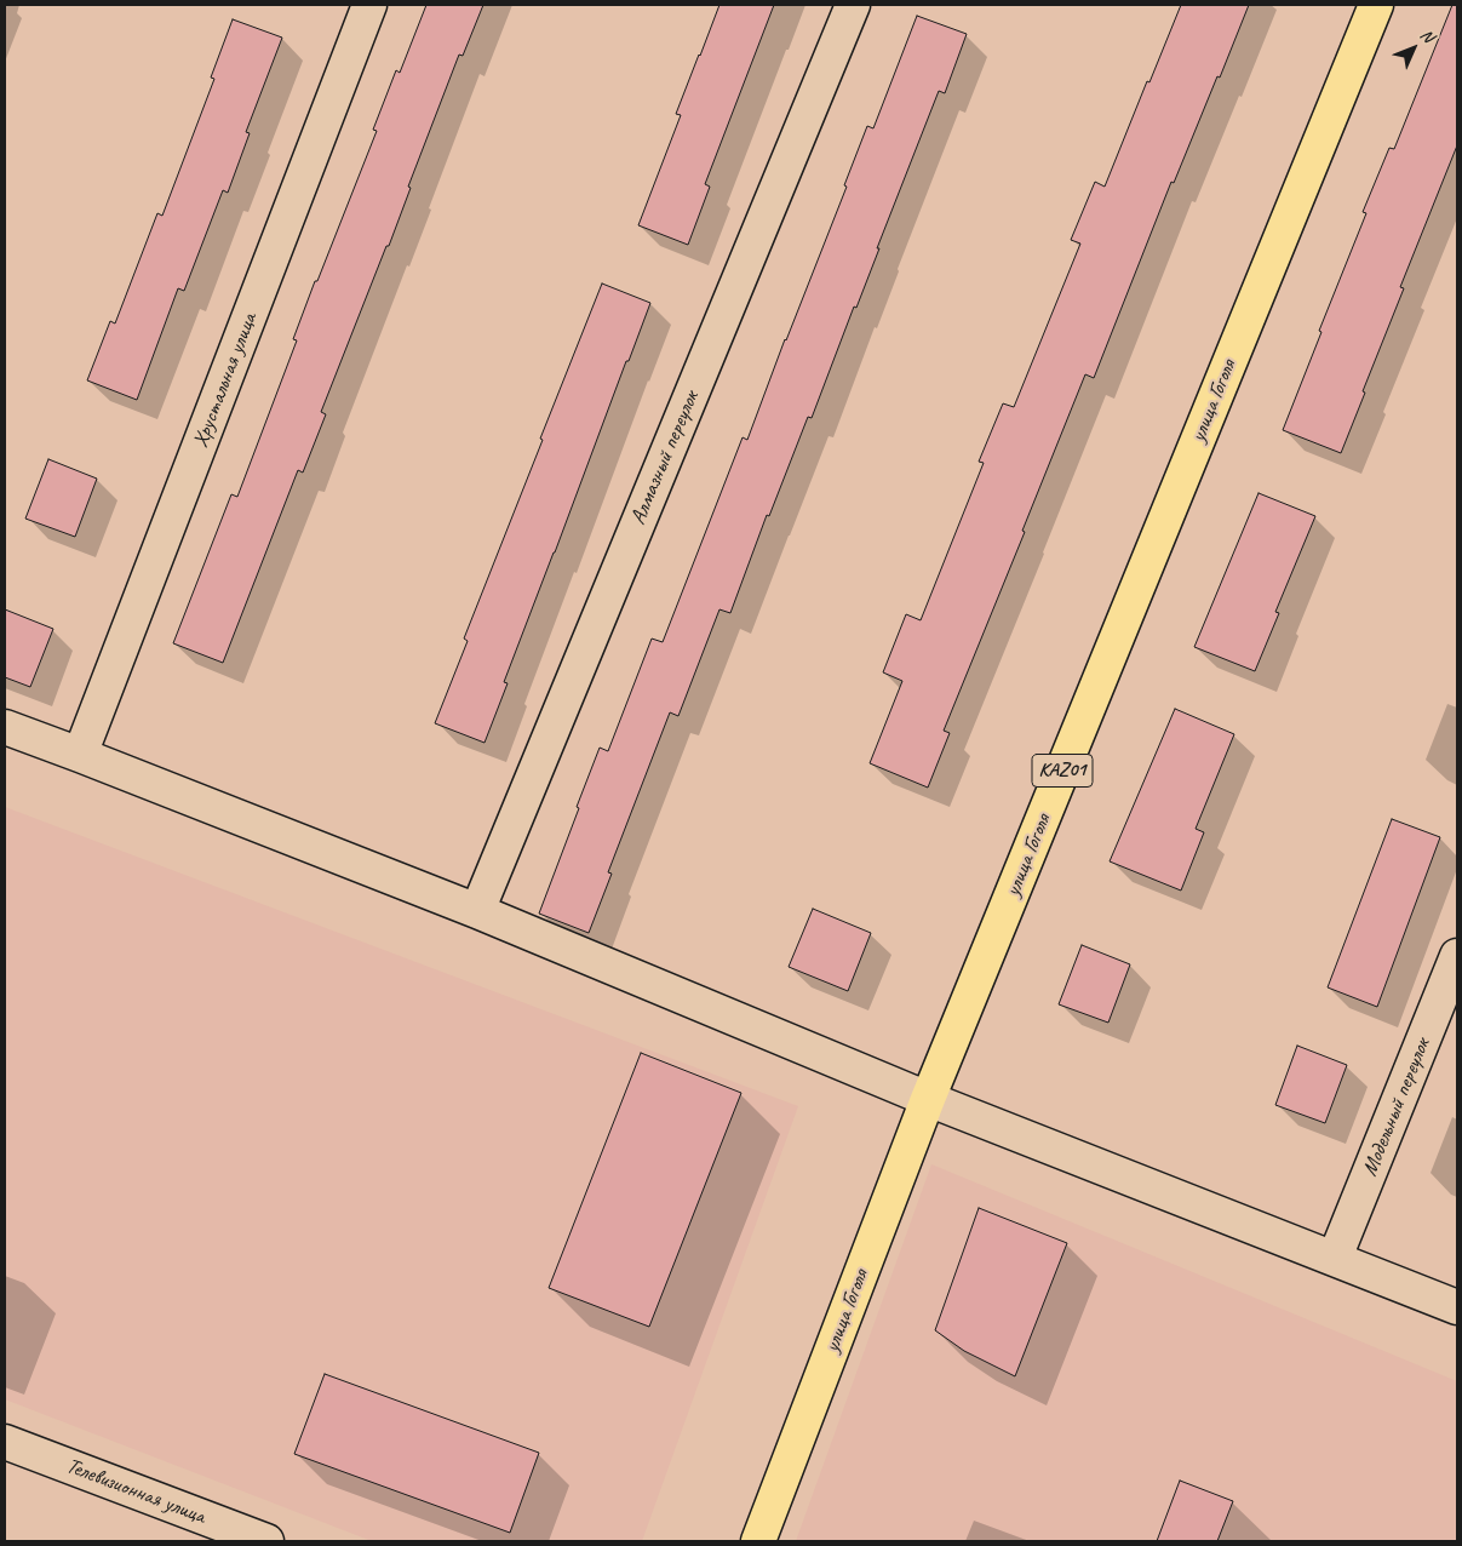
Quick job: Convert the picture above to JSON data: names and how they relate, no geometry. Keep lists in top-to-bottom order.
{
  "streets": {
    "highway": ["улица Гоголя", "KАZ01"],
    "street": [
      "Хрустальная улица",
      "Алмазный переулок",
      "Модельный переулок",
      "Телевизионная улица"
    ]
  },
  "north": "top right"
}
